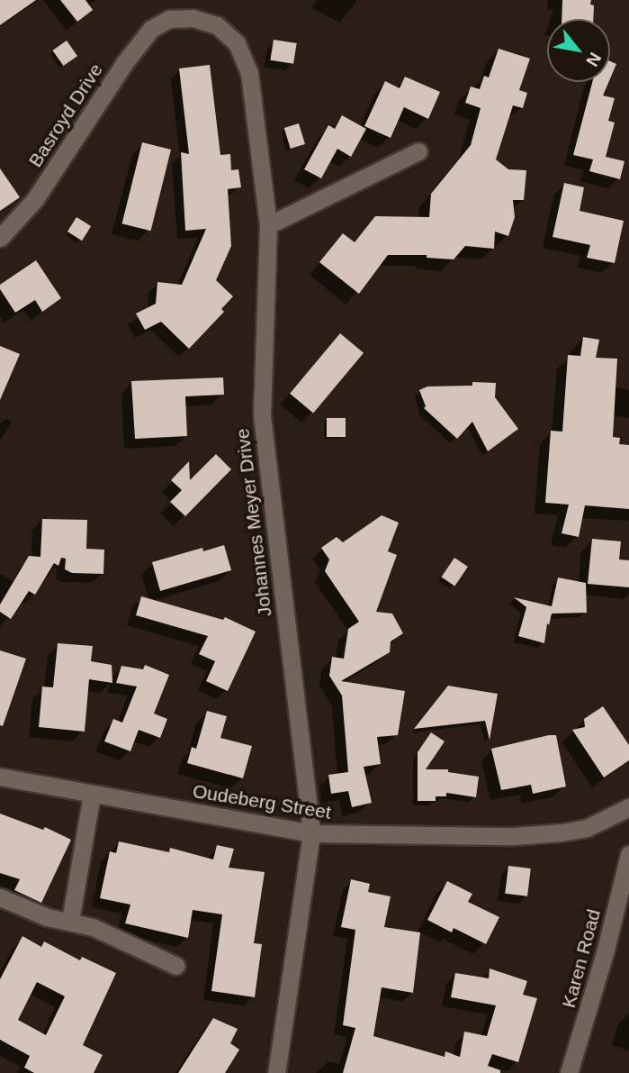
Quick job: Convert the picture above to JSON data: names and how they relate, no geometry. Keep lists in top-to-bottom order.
{
  "streets": {
    "street": [
      "Basroyd Drive",
      "Johannes Meyer Drive",
      "Oudeberg Street",
      "Karen Road"
    ]
  },
  "crossings": [
    ["Basroyd Drive", "Johannes Meyer Drive"],
    ["Johannes Meyer Drive", "Oudeberg Street"]
  ],
  "north": "bottom right"
}
